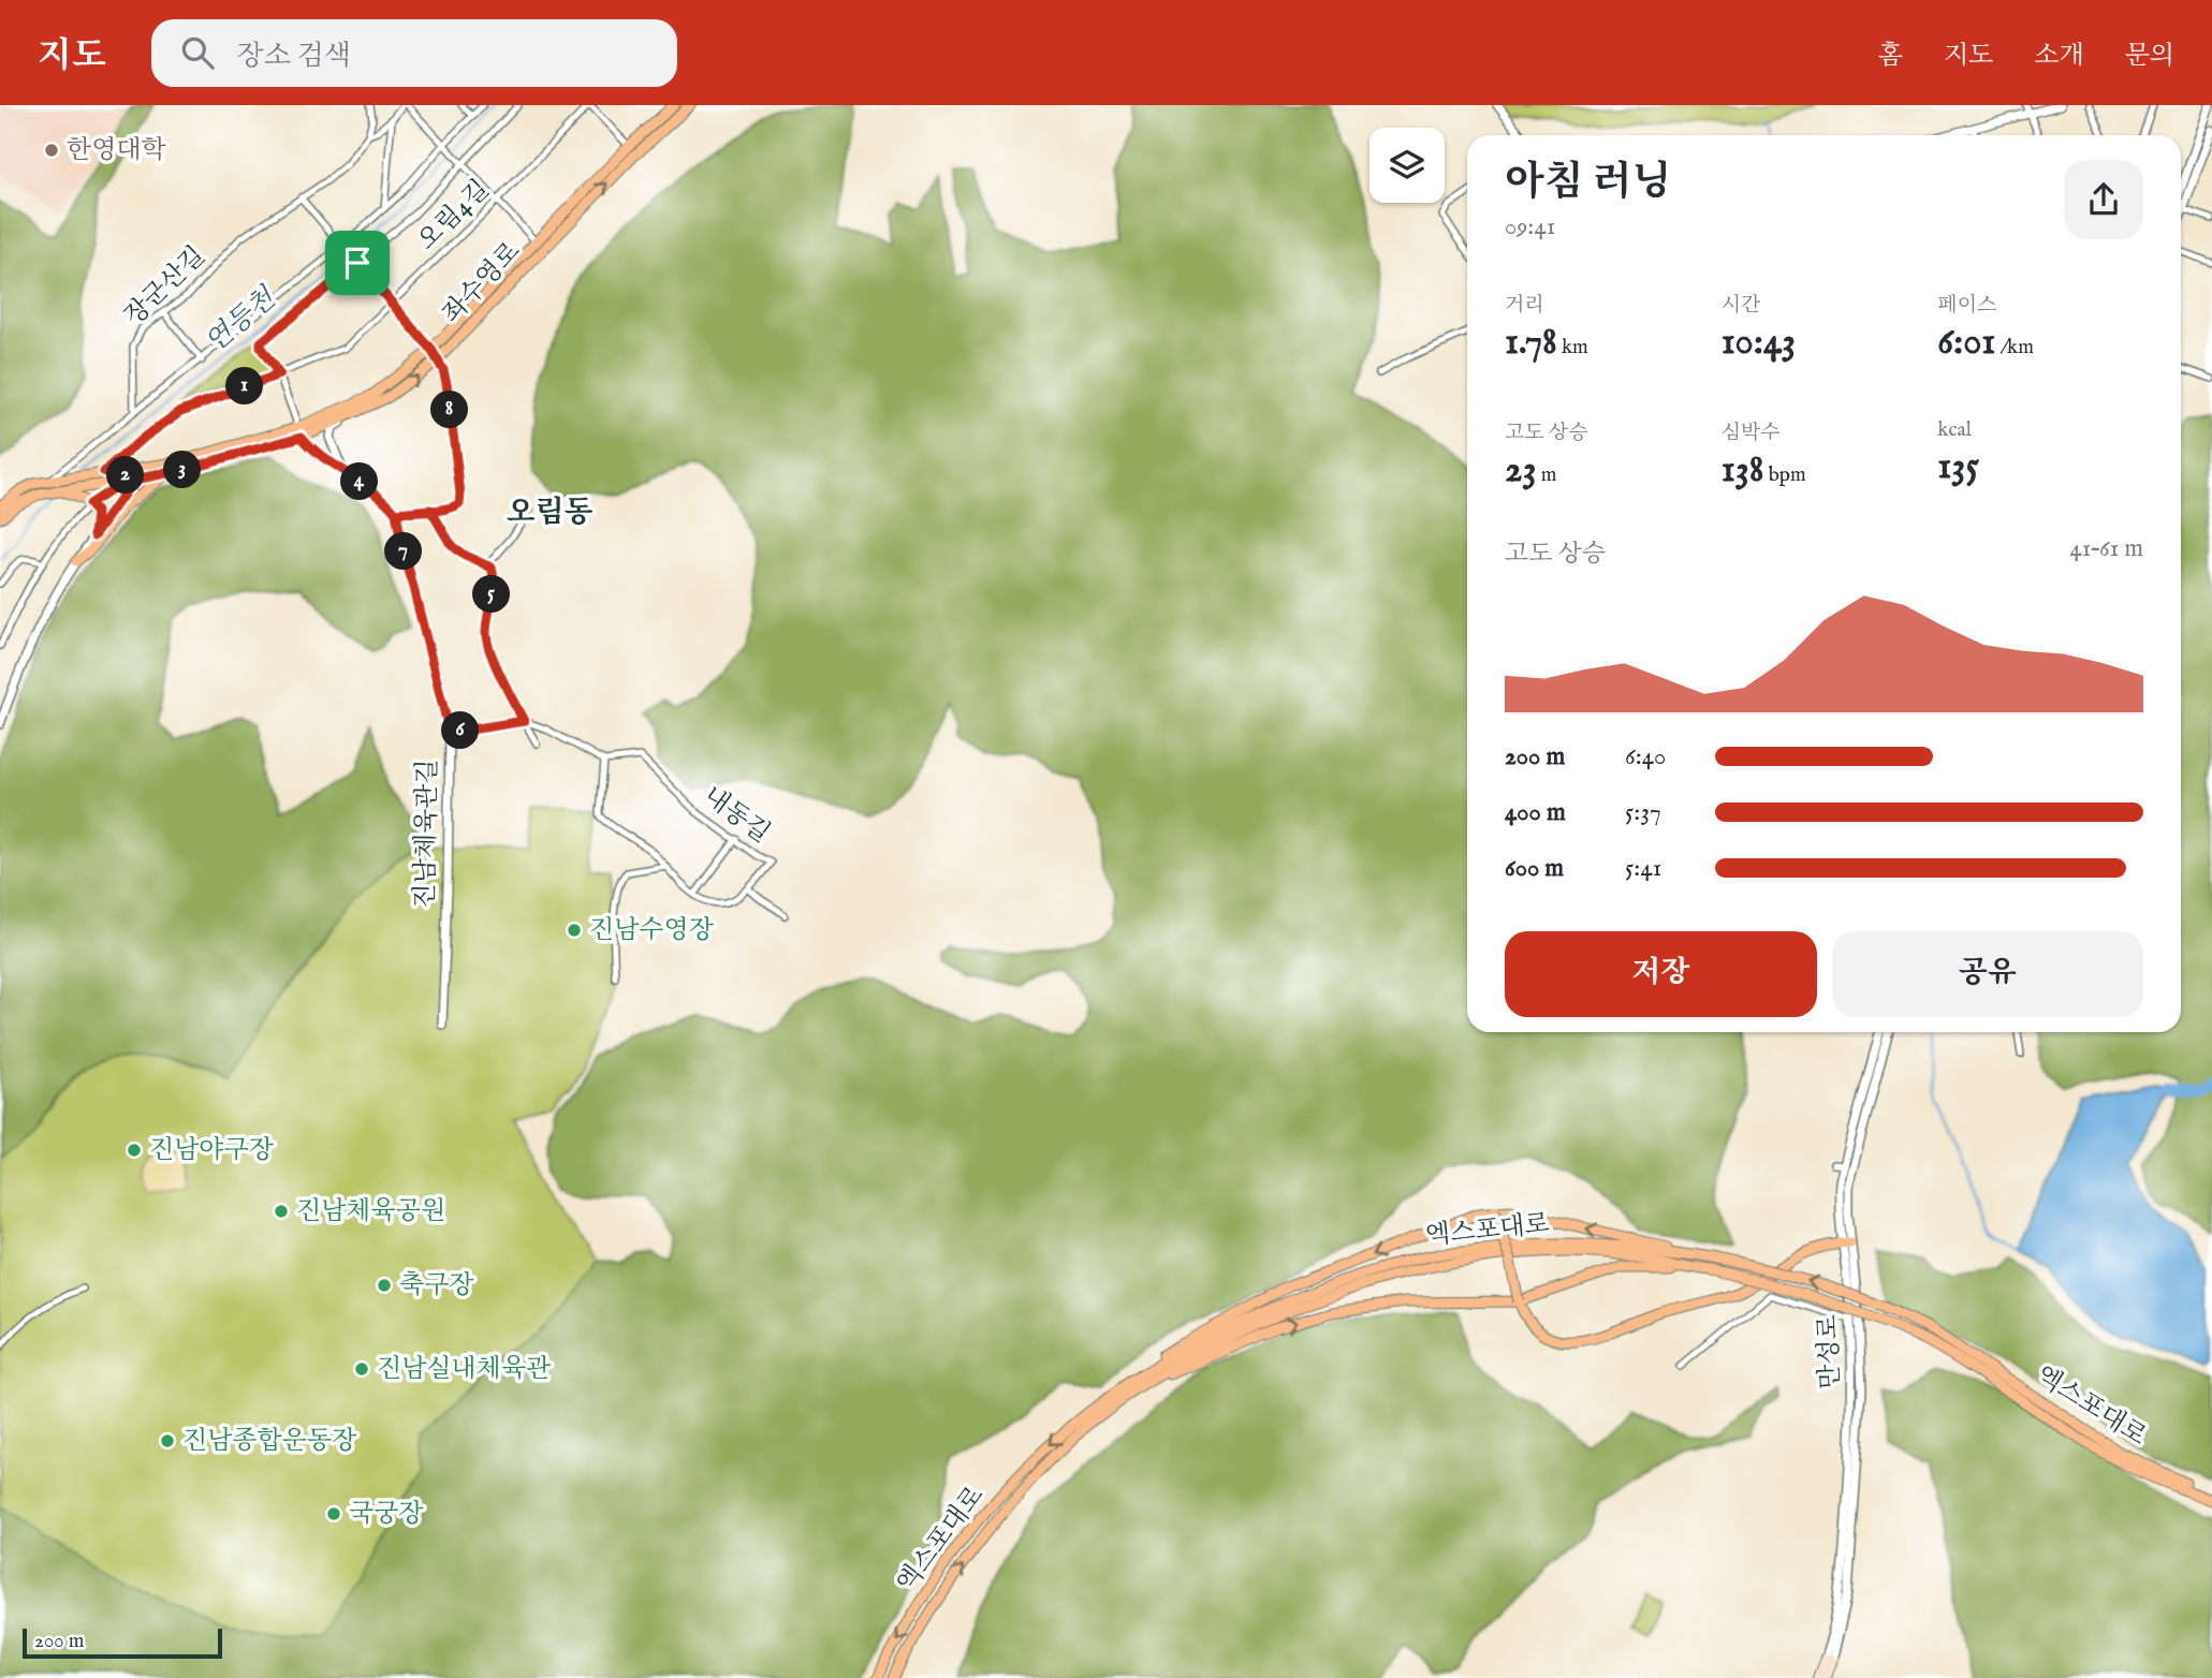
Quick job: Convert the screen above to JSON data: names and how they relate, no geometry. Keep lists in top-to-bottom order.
{
  "streets": {
    "main road": ["좌수영로", "엑스포대로", "만성로"],
    "street": [
      "오림4길",
      "장군산길",
      "내동길",
      "진남체육관길"
    ]
  },
  "crossings": [
    ["오림4길", "좌수영로"]
  ],
  "districts": ["오림동"],
  "water": ["연등천"],
  "places": [
    "한영대학",
    "진남수영장",
    "진남야구장",
    "진남체육공원",
    "축구장",
    "진남실내체육관",
    "진남종합운동장",
    "국궁장"
  ],
  "scale_bar": "200 m",
  "page": {
    "header": "지도",
    "search": "장소 검색",
    "nav": [
      "홈",
      "지도",
      "소개",
      "문의"
    ],
    "heading": ["아침 러닝", "09:41"],
    "stats": [
      ["거리", "1.78 km"],
      ["시간", "10:43"],
      ["페이스", "6:01 /km"],
      ["고도 상승", "23 m"],
      ["심박수", "138 bpm"],
      ["kcal", "135"]
    ],
    "pins": [
      "1",
      "8",
      "3",
      "2",
      "4",
      "7",
      "5",
      "6"
    ],
    "chart": ["고도 상승", "41–61 m"],
    "list": [
      {
        "name": "200 m",
        "note": "6:40"
      },
      {
        "name": "400 m",
        "note": "5:37"
      },
      {
        "name": "600 m",
        "note": "5:41"
      }
    ],
    "buttons": ["저장", "공유"],
    "scale": "200 m"
  }
}
